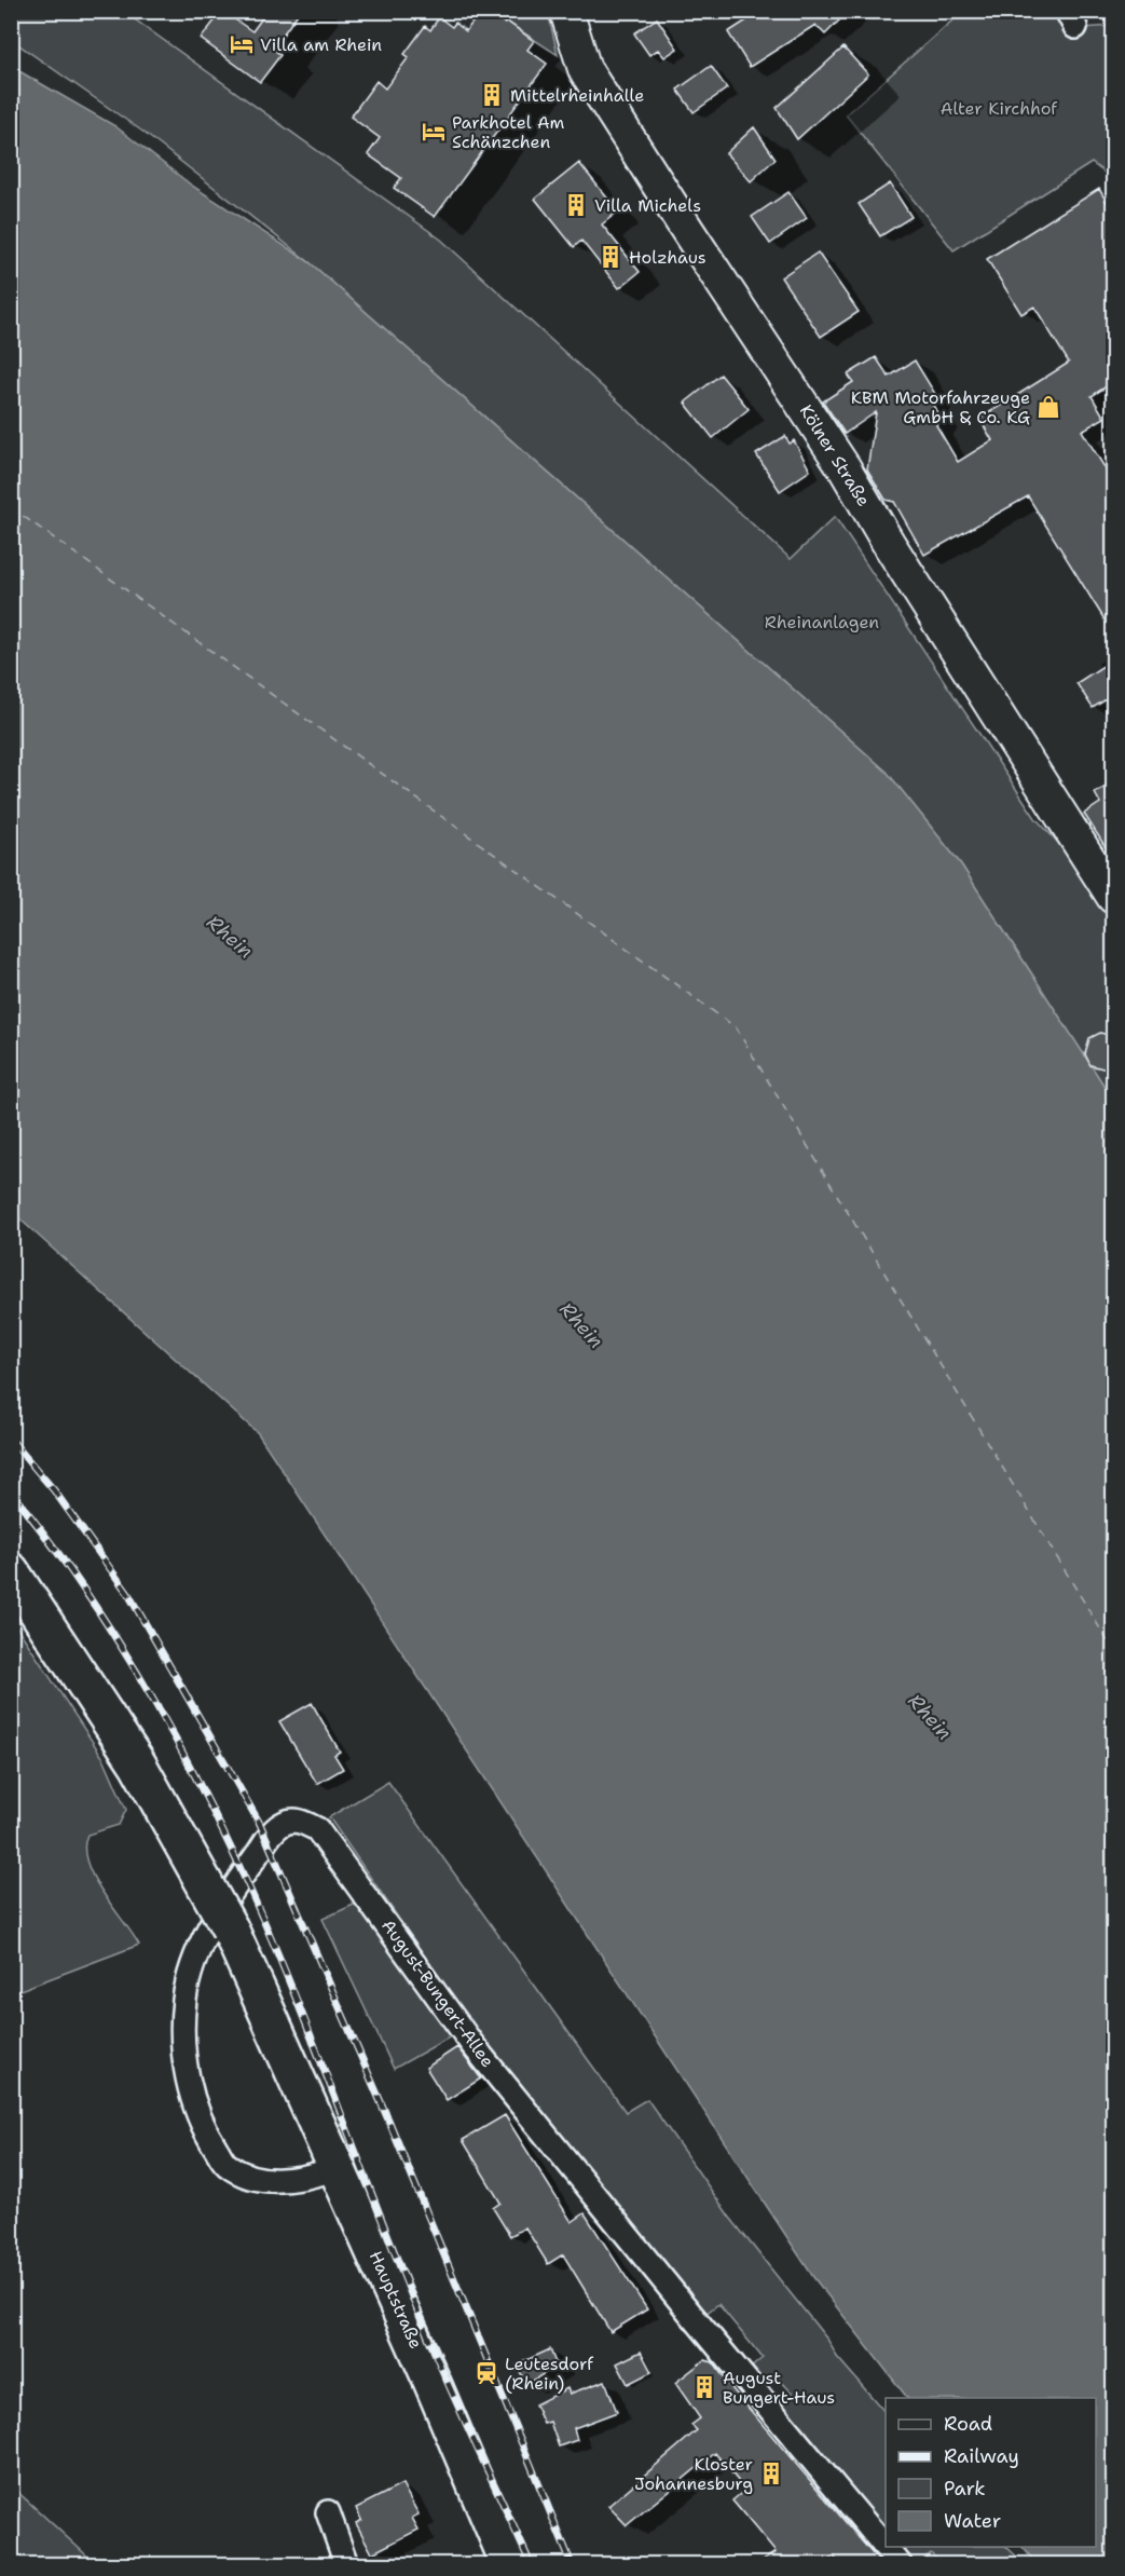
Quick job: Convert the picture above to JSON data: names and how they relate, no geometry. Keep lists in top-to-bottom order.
{
  "streets": {
    "main road": ["Hauptstraße"],
    "street": ["Kölner Straße", "August-Bungert-Allee"]
  },
  "crossings": [
    ["August-Bungert-Allee", "Hauptstraße"]
  ],
  "water": ["Rhein"],
  "parks": ["Alter Kirchhof", "Rheinanlagen"],
  "places": {
    "hotel": ["Villa am Rhein", "Parkhotel Am Schänzchen"],
    "building": [
      "Mittelrheinhalle",
      "Villa Michels",
      "Holzhaus",
      "August Bungert-Haus",
      "Kloster Johannesburg"
    ],
    "shop": ["KBM Motorfahrzeuge GmbH & Co. KG"],
    "station": ["Leutesdorf (Rhein)"]
  },
  "legend": [
    "Road",
    "Railway",
    "Park",
    "Water"
  ]
}
